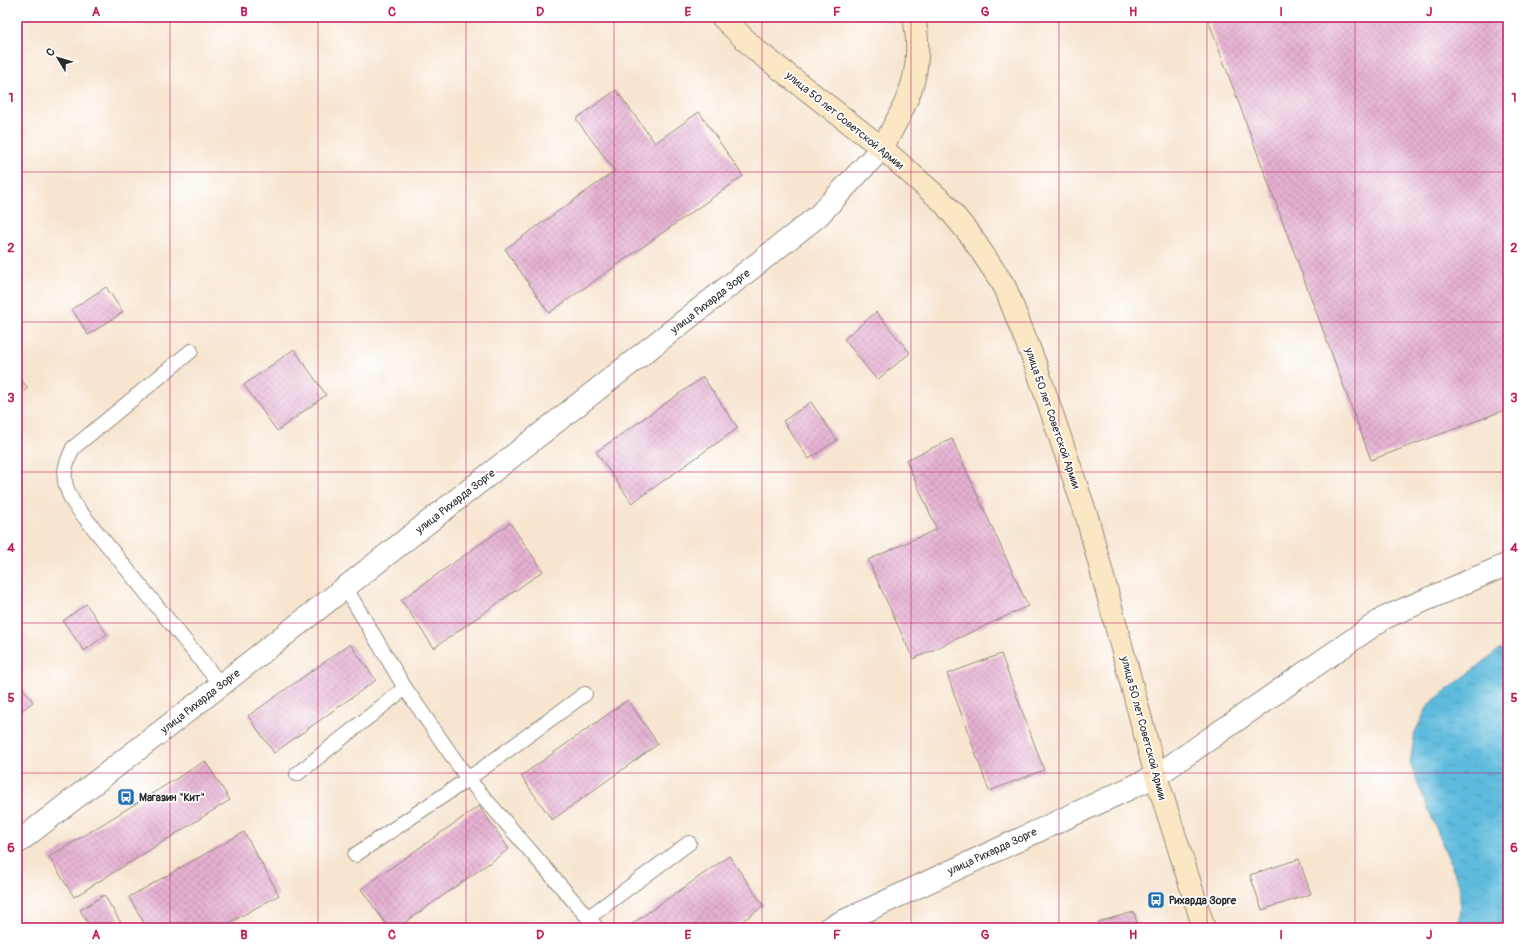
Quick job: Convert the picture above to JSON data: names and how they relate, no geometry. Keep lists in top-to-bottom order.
{
  "streets": {
    "main road": ["улица 50 лет Советской Армии"],
    "street": ["улица Рихарда Зорге"]
  },
  "crossings": [
    ["улица 50 лет Советской Армии", "улица Рихарда Зорге"]
  ],
  "places": {
    "bus stop": ["Магазин \"Кит\"", "Рихарда Зорге"]
  },
  "north": "top left",
  "grid": {
    "columns": [
      "A",
      "B",
      "C",
      "D",
      "E",
      "F",
      "G",
      "H",
      "I",
      "J"
    ],
    "rows": [
      "1",
      "2",
      "3",
      "4",
      "5",
      "6"
    ]
  }
}
